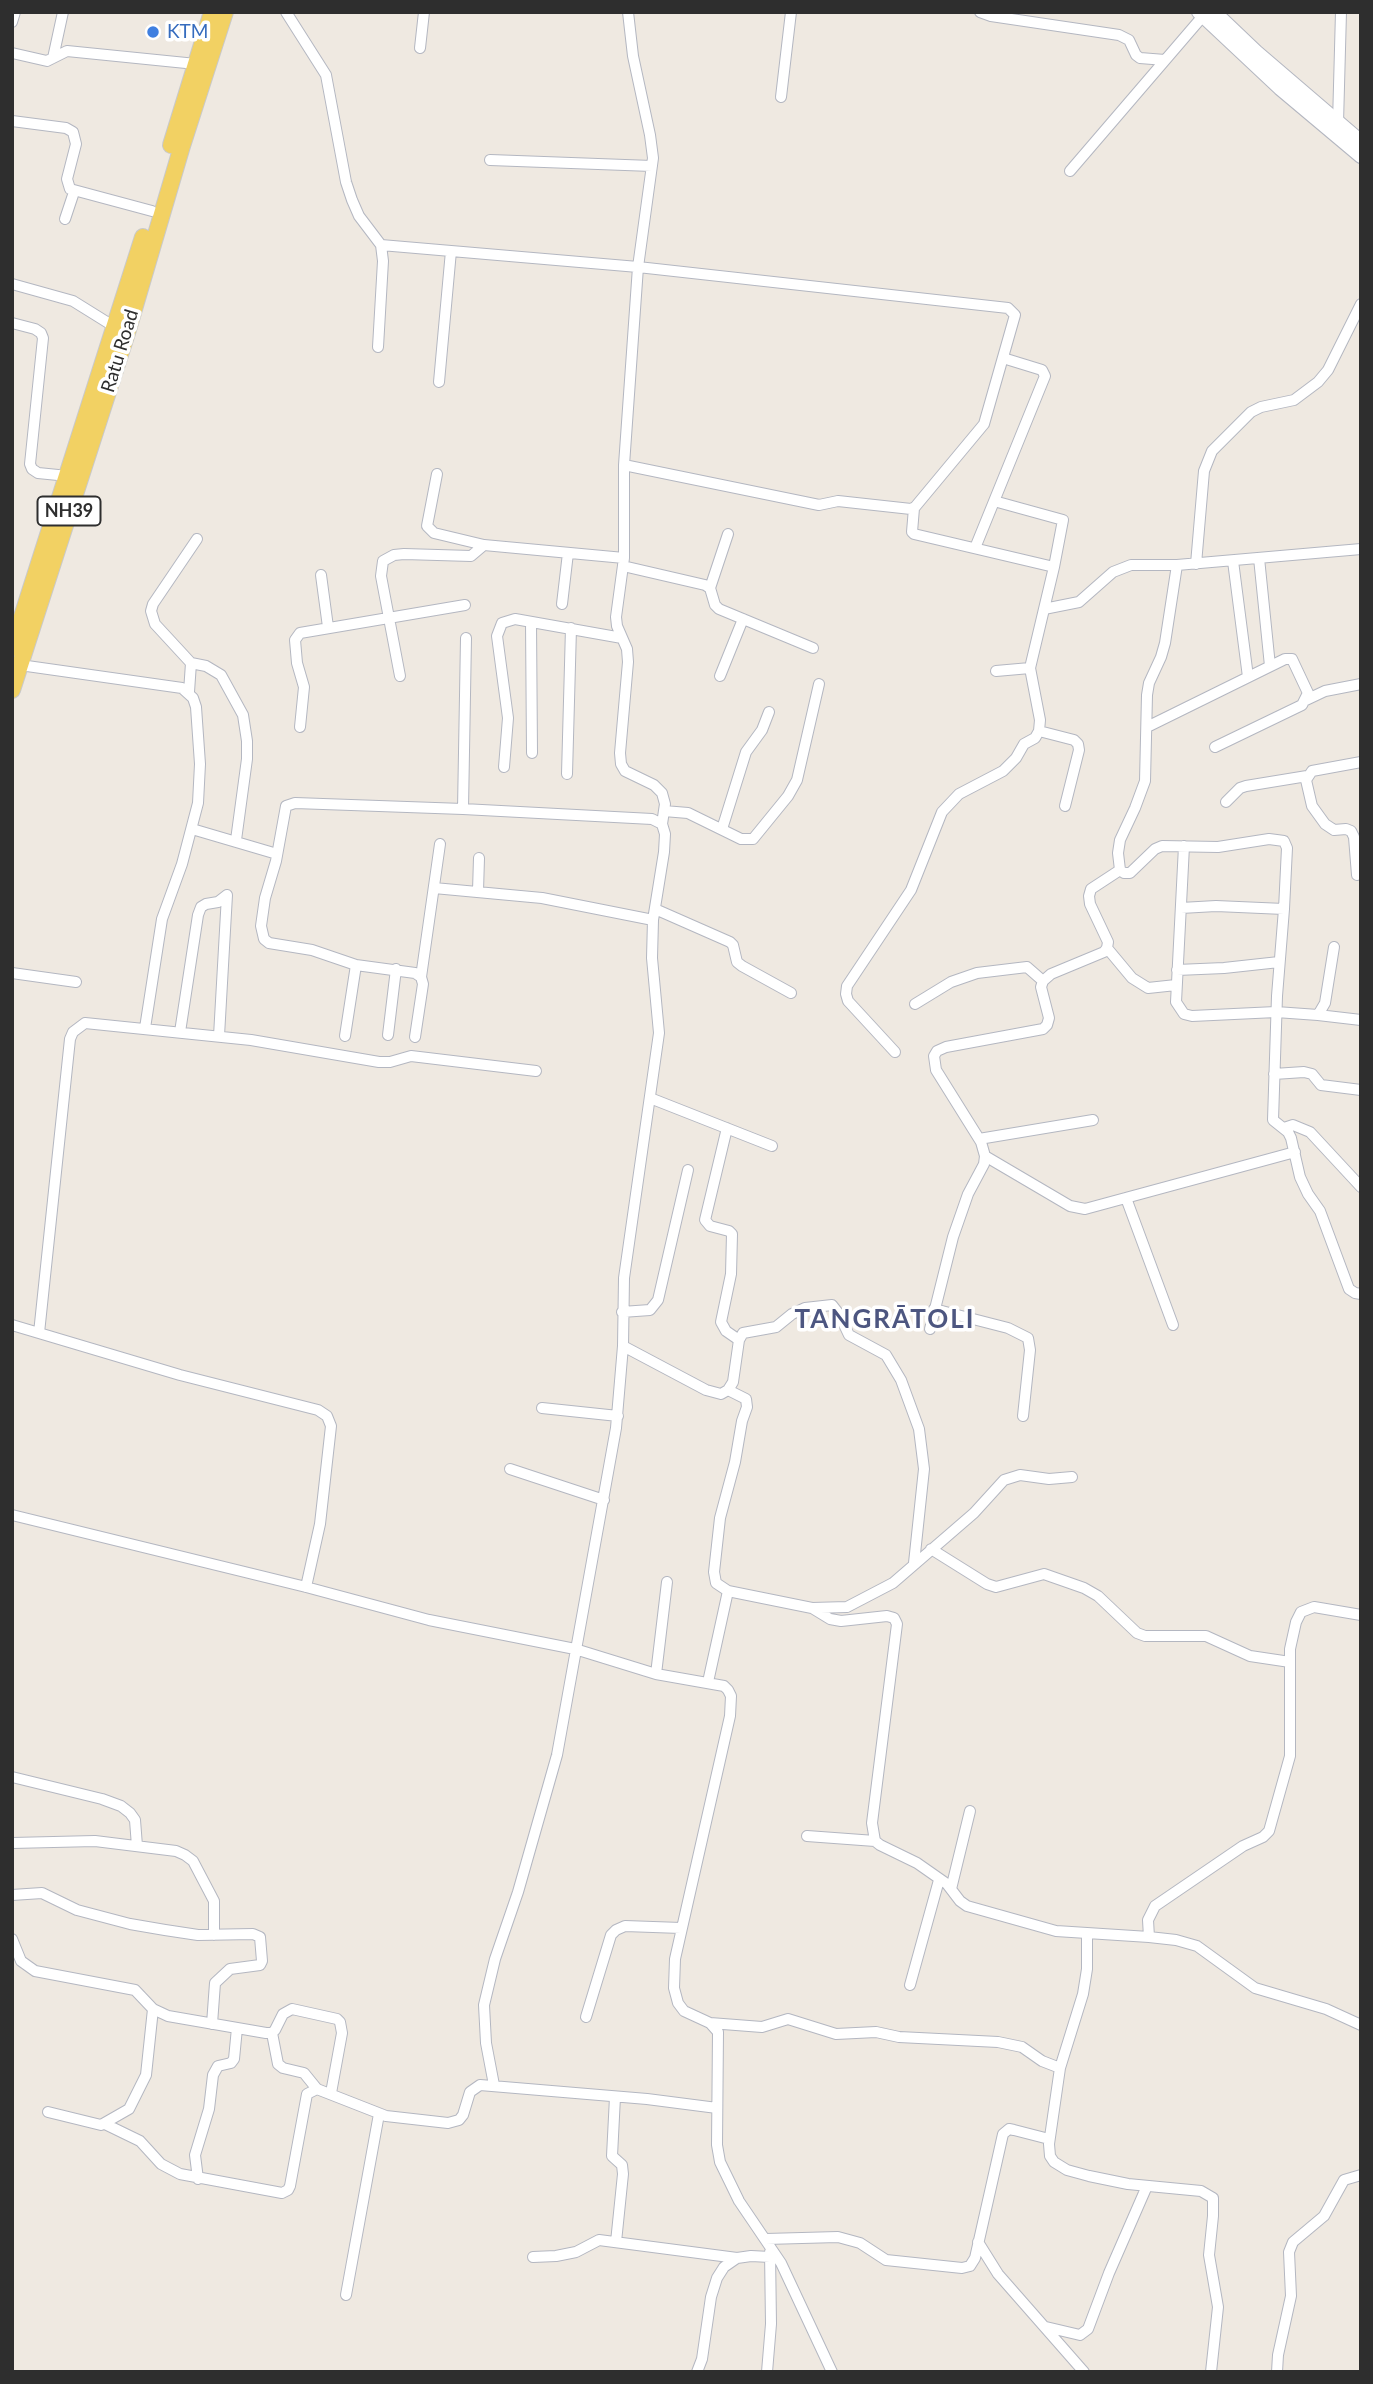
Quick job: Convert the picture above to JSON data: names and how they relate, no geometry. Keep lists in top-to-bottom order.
{
  "streets": {
    "main road": ["Ratu Road", "NH39"]
  },
  "districts": ["TANGRĀTOLI"],
  "places": ["KTM"]
}
